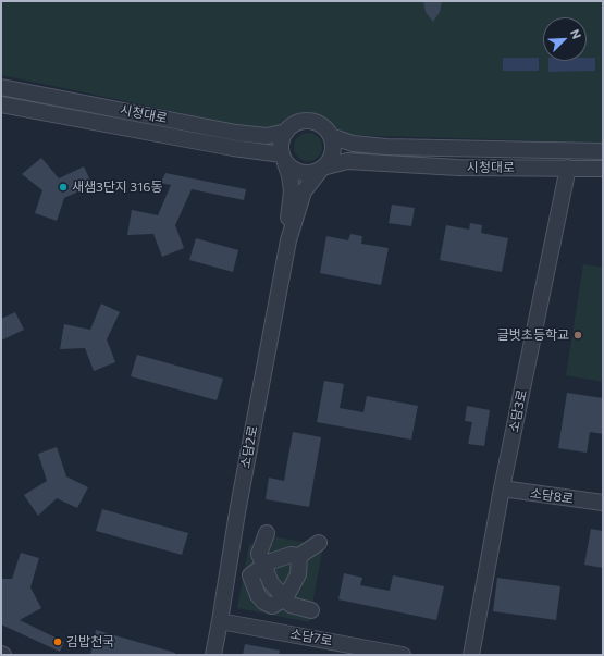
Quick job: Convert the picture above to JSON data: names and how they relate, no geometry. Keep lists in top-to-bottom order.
{
  "streets": {
    "street": [
      "시청대로",
      "소담3로",
      "소담2로",
      "소담8로",
      "소담7로"
    ]
  },
  "crossings": [
    ["시청대로", "소담3로"],
    ["소담3로", "소담8로"],
    ["소담2로", "소담7로"]
  ],
  "places": ["새샘3단지 316동", "글벗초등학교", "김밥천국"],
  "north": "top right"
}
